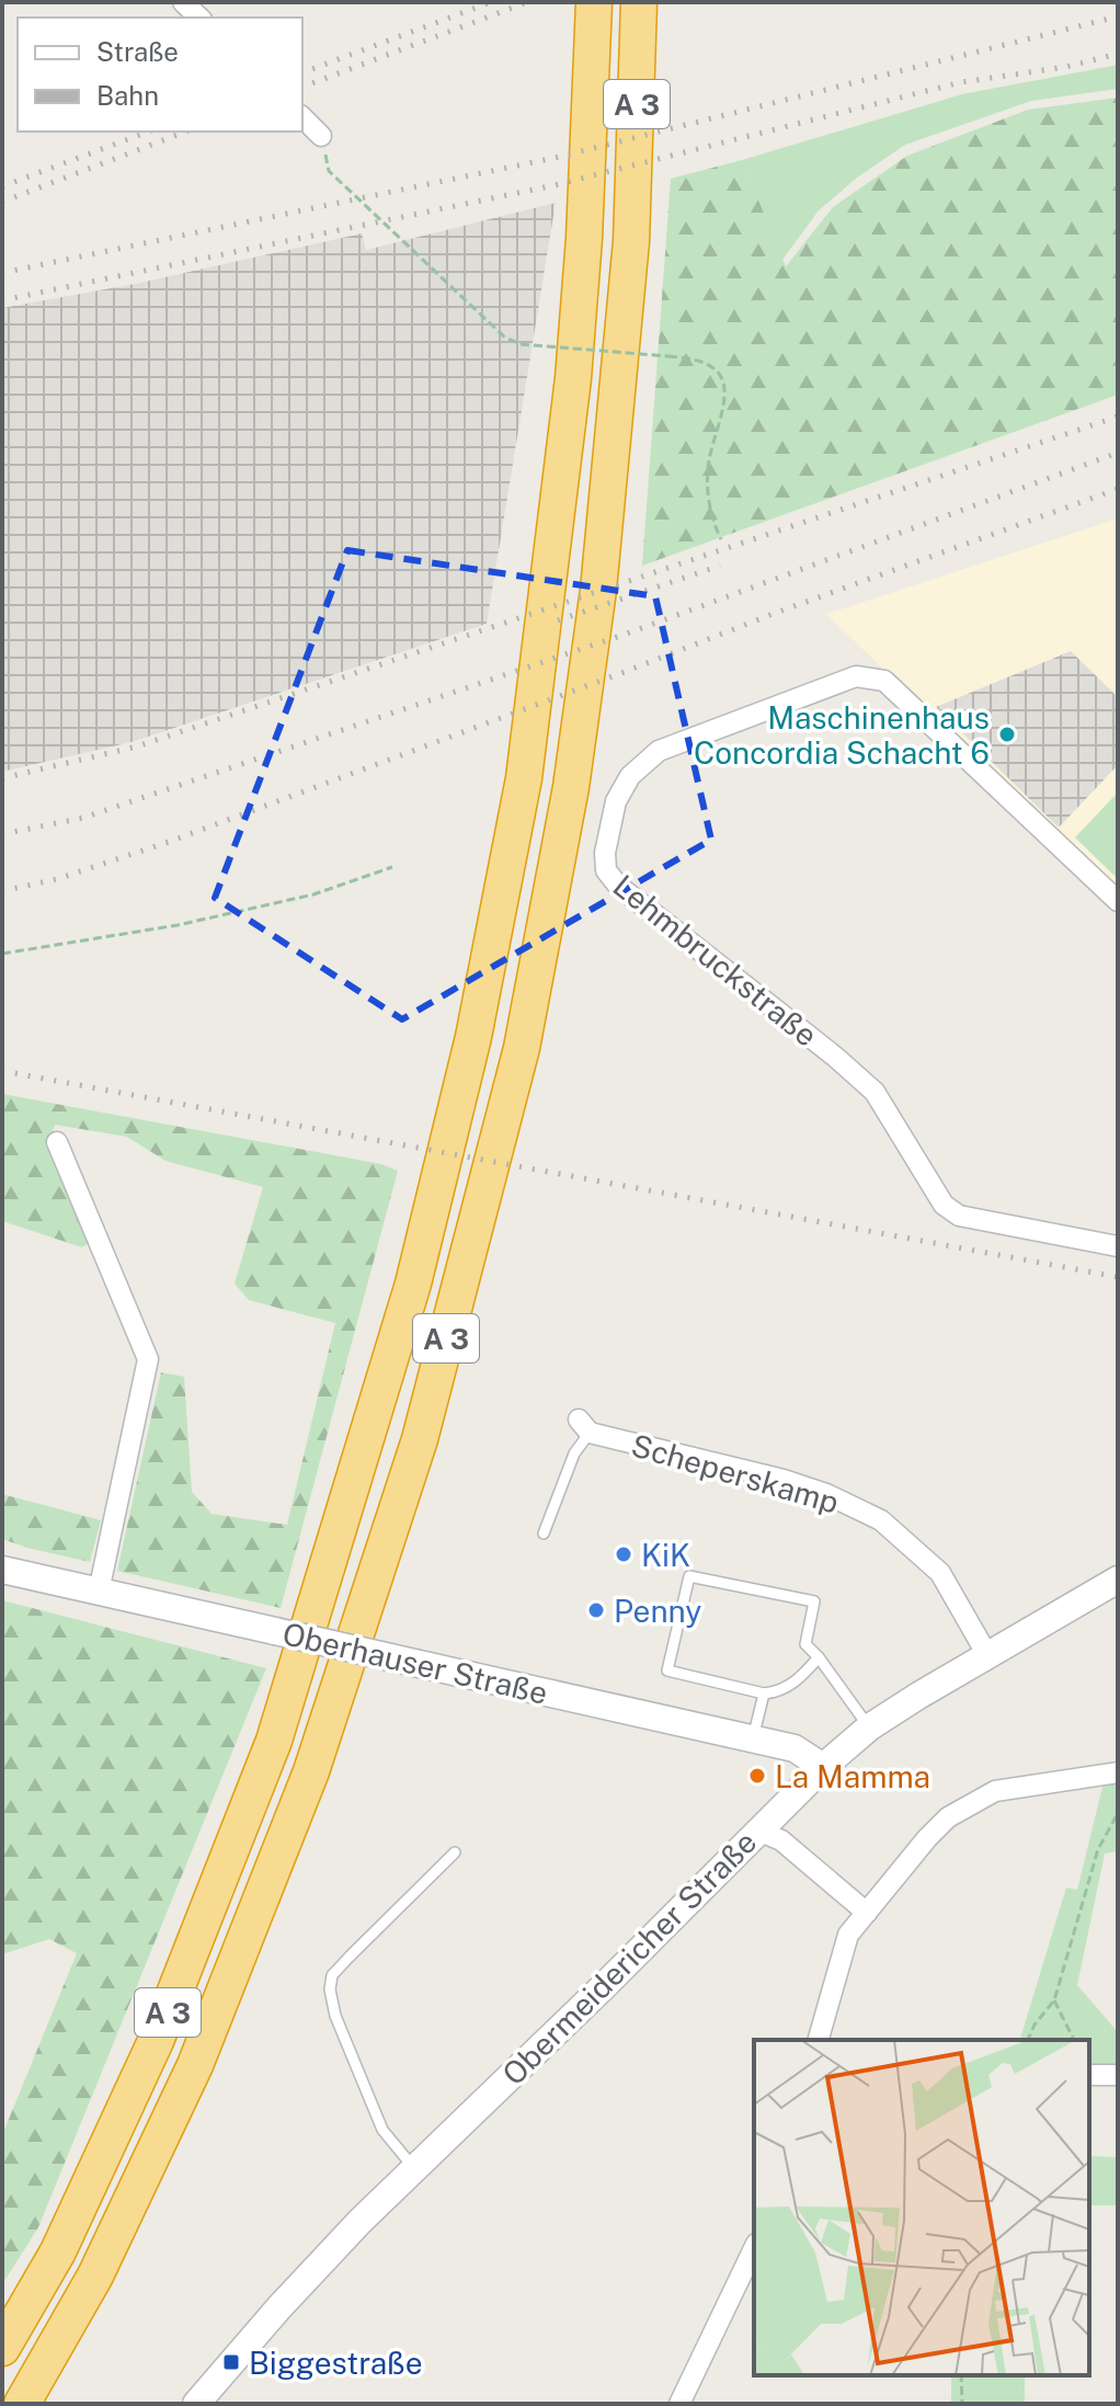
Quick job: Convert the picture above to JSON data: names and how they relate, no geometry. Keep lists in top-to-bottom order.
{
  "streets": {
    "highway": ["A 3"],
    "main road": ["Oberhauser Straße", "Obermeidericher Straße"],
    "street": ["Lehmbruckstraße", "Scheperskamp"]
  },
  "crossings": [
    ["Scheperskamp", "Obermeidericher Straße"],
    ["Oberhauser Straße", "Obermeidericher Straße"]
  ],
  "places": {
    "other": [
      "Maschinenhaus Concordia Schacht 6",
      "KiK",
      "Penny",
      "La Mamma"
    ],
    "transit": ["Biggestraße"]
  },
  "legend": ["Straße", "Bahn"]
}
